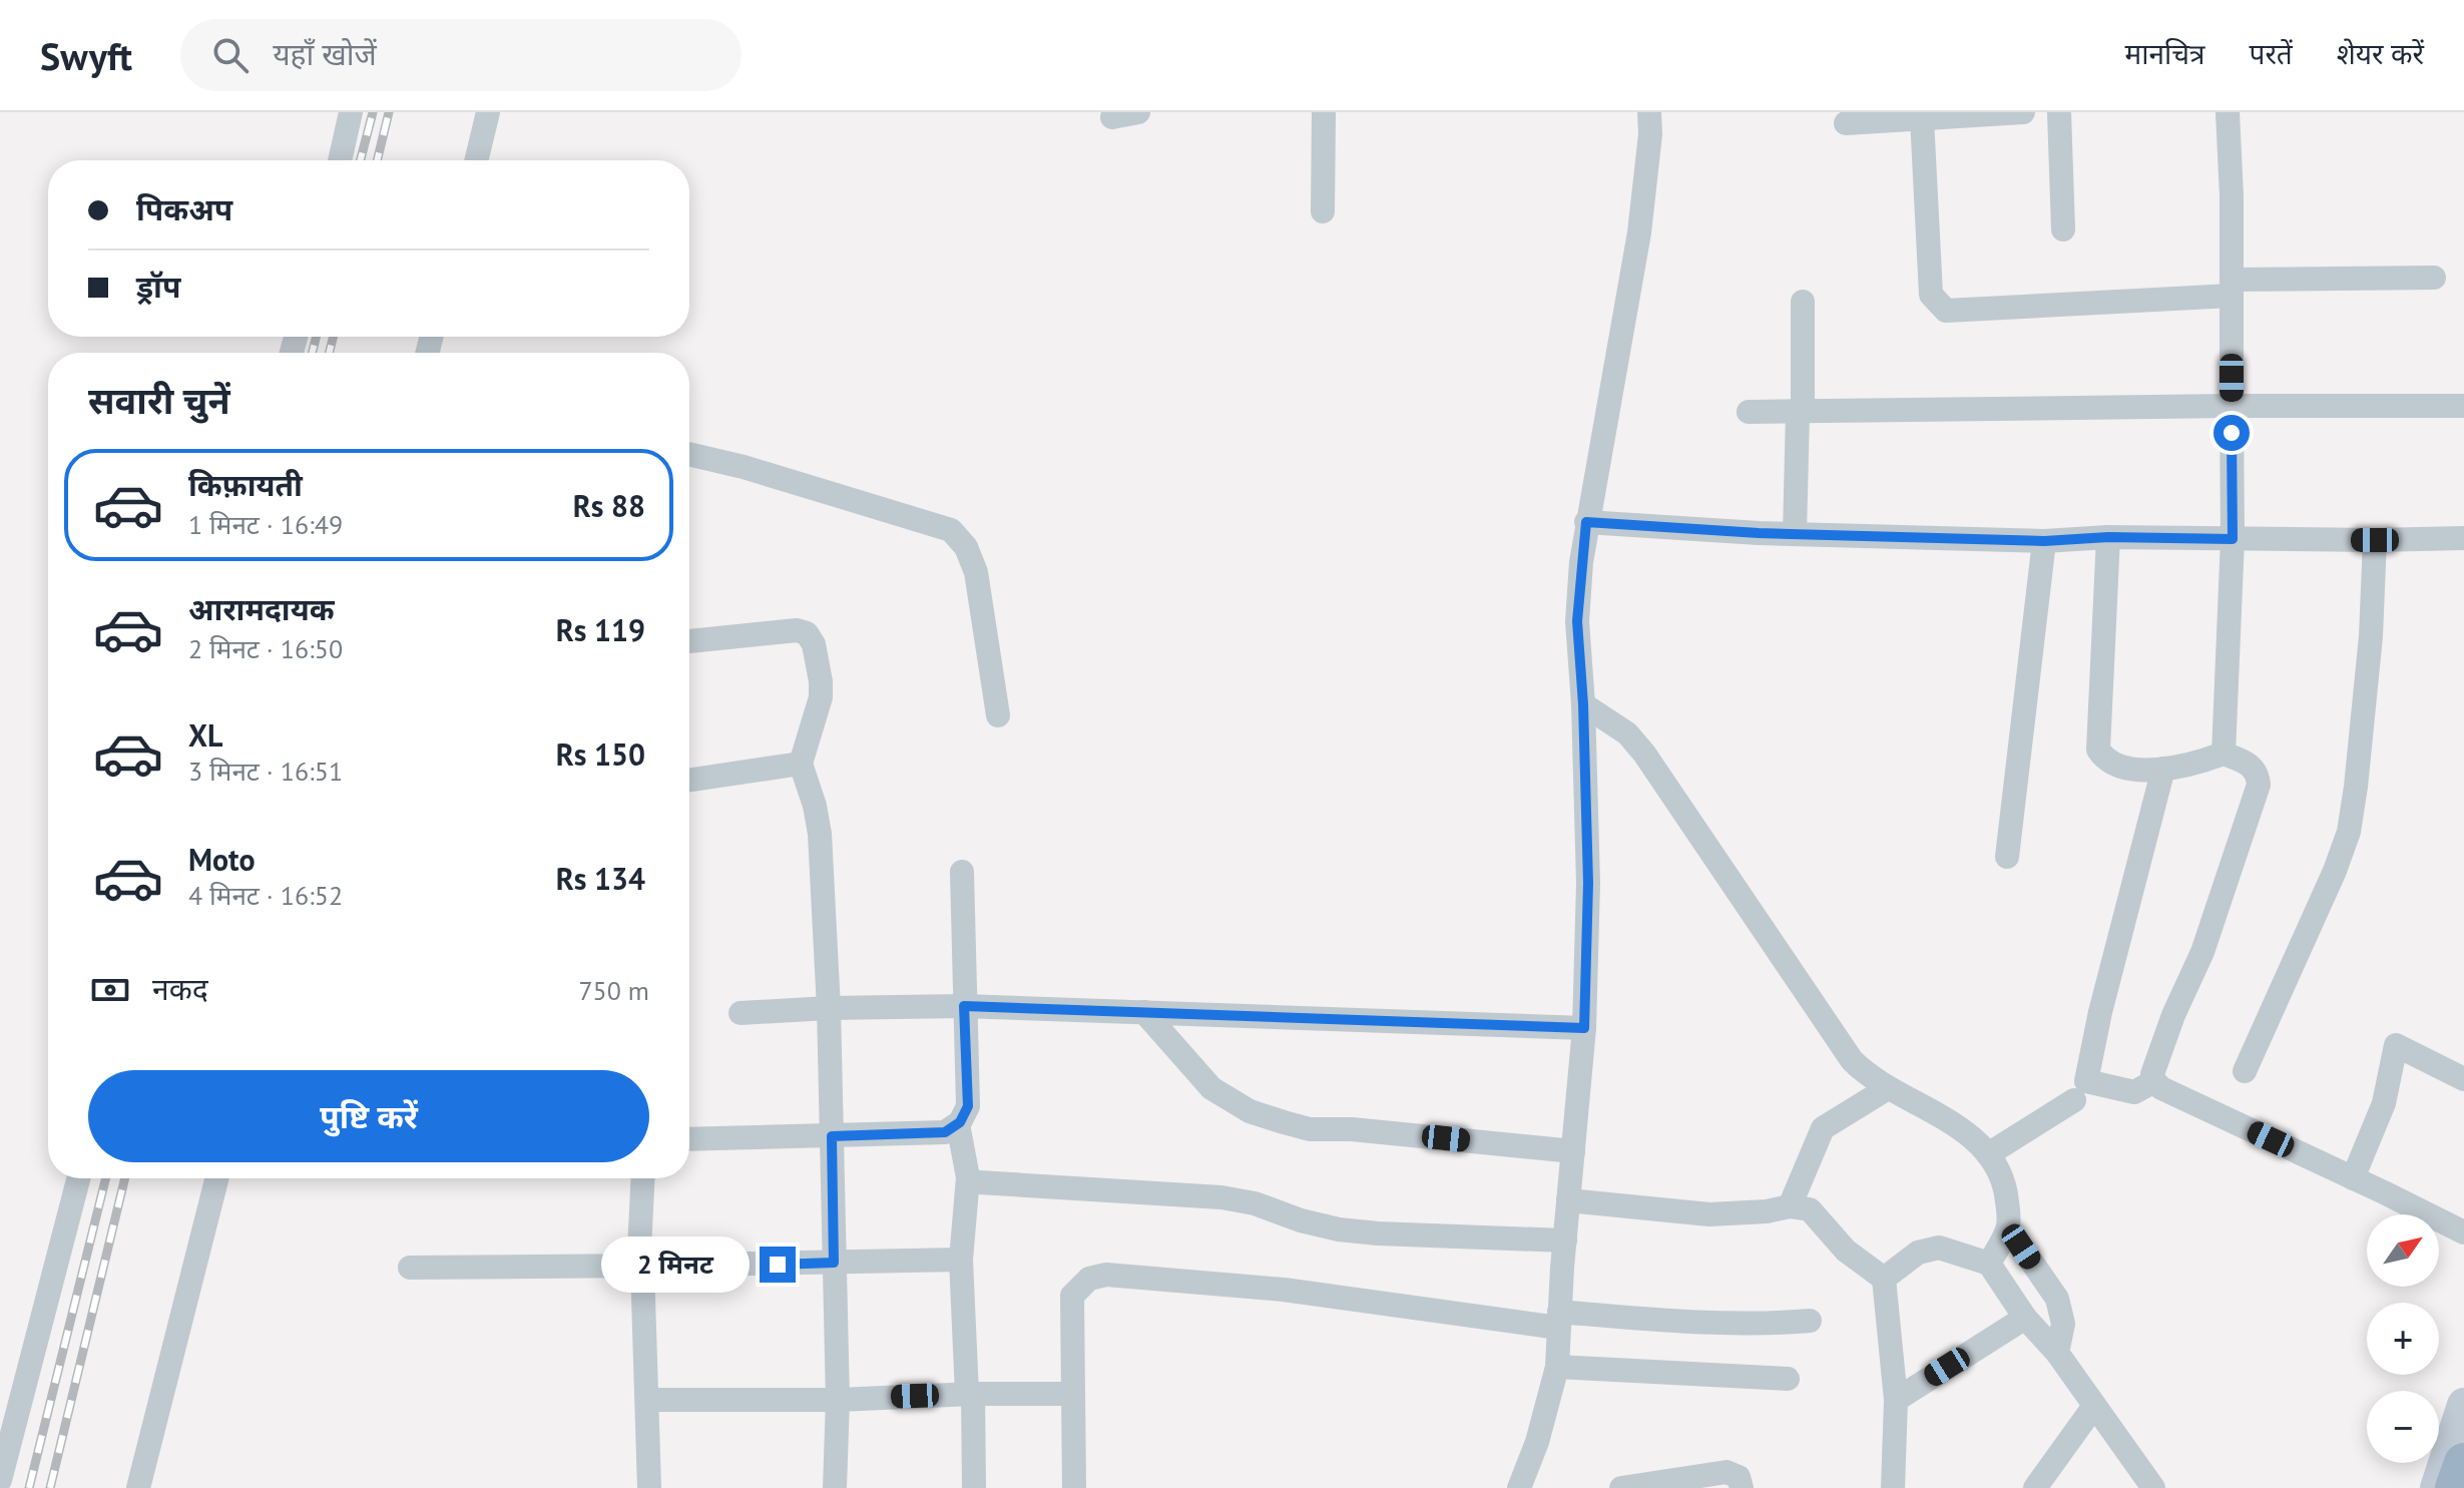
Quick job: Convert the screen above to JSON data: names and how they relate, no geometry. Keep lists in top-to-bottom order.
{
  "north": "top right",
  "page": {
    "header": "Swyft",
    "search": "यहाँ खोजें",
    "nav": ["मानचित्र", "परतें", "शेयर करें"],
    "banner": ["पिकअप", "ड्रॉप"],
    "heading": "सवारी चुनें",
    "list": [
      {
        "name": "किफ़ायती",
        "note": "1 मिनट · 16:49",
        "value": "Rs 88"
      },
      {
        "name": "आरामदायक",
        "note": "2 मिनट · 16:50",
        "value": "Rs 119"
      },
      {
        "name": "XL",
        "note": "3 मिनट · 16:51",
        "value": "Rs 150"
      },
      {
        "name": "Moto",
        "note": "4 मिनट · 16:52",
        "value": "Rs 134"
      }
    ],
    "pay": ["नकद", "750 m"],
    "buttons": "पुष्टि करें",
    "map_buttons": ["+", "−"],
    "bubble": "2 मिनट"
  }
}
